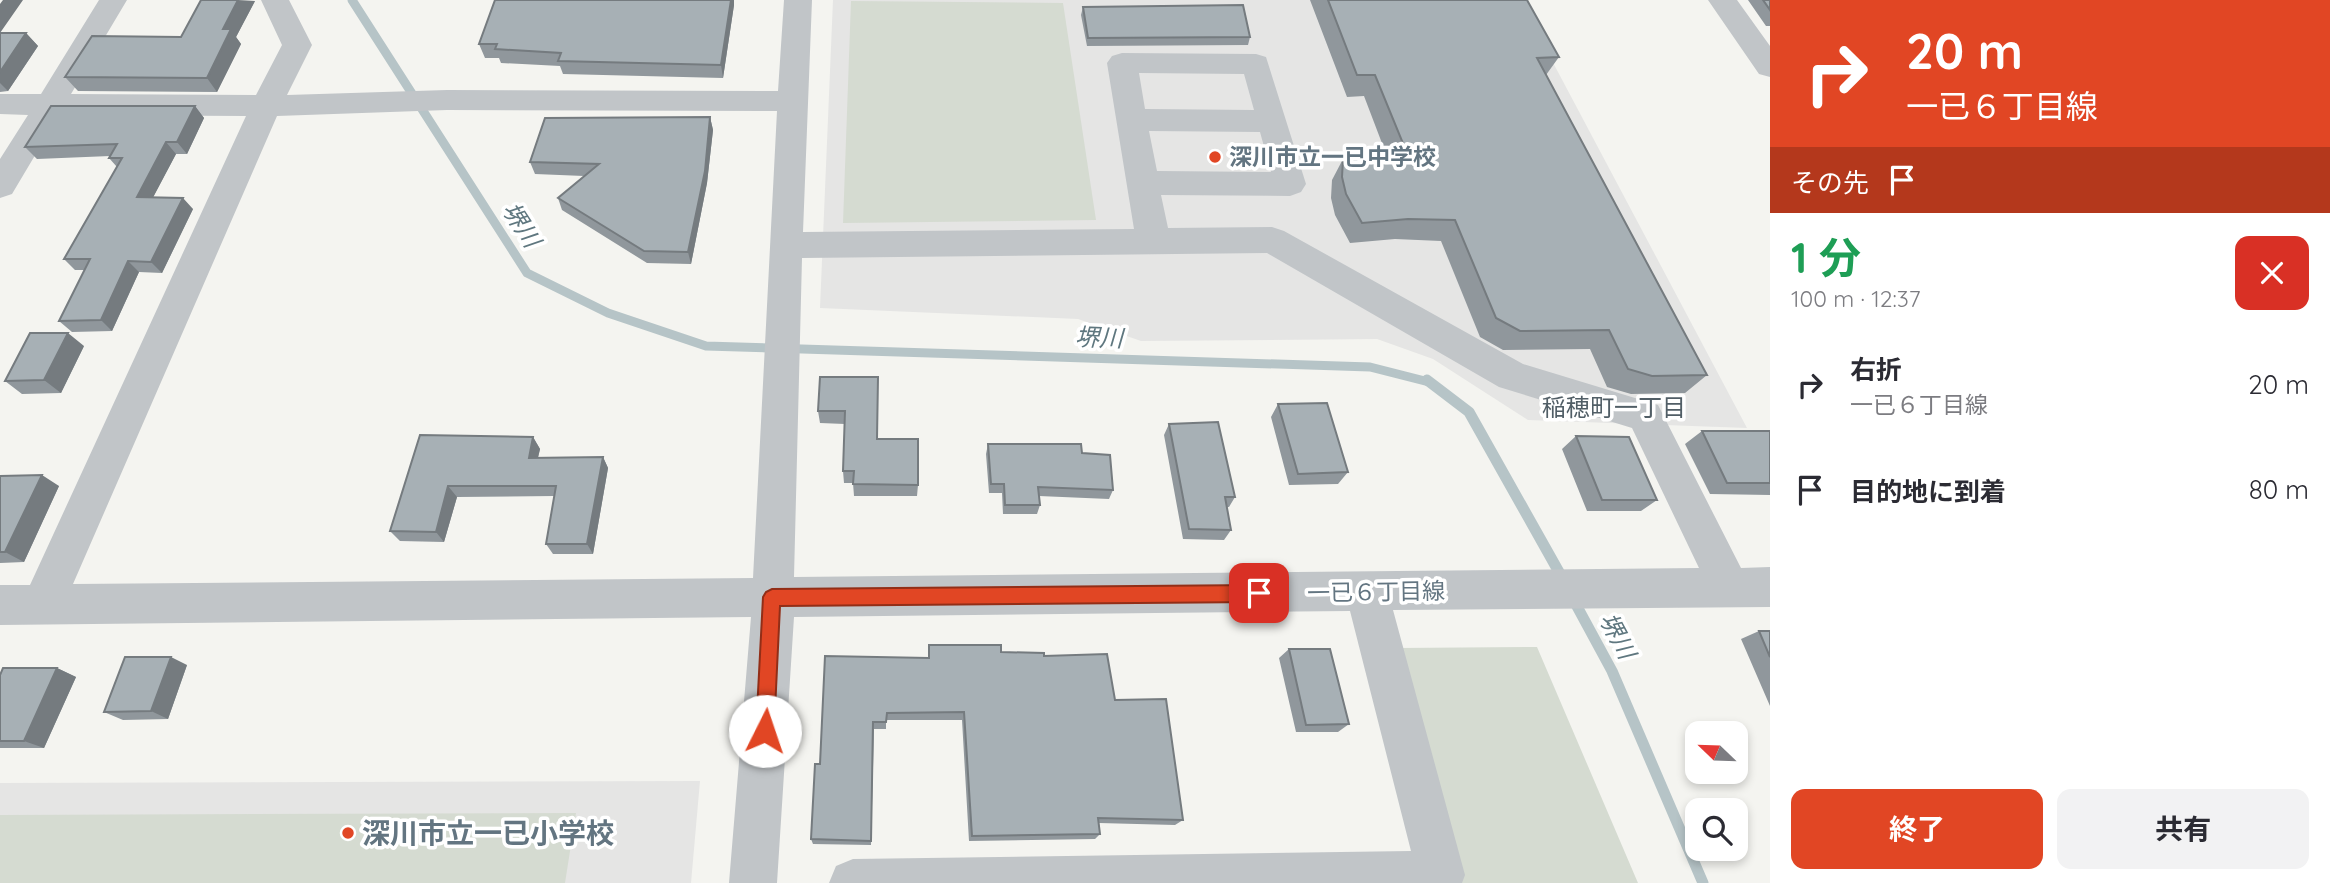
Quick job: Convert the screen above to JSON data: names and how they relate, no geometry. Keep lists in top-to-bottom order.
{
  "streets": {
    "street": ["一已６丁目線"]
  },
  "districts": ["稲穂町一丁目"],
  "water": ["堺川"],
  "places": ["深川市立一已中学校", "深川市立一已小学校"],
  "north": "top left",
  "page": {
    "turn": ["20 m", "一已６丁目線"],
    "then": "その先",
    "heading": ["1 分", "100 m · 12:37"],
    "list": [
      {
        "name": "右折",
        "note": "一已６丁目線",
        "value": "20 m"
      },
      {
        "name": "目的地に到着",
        "value": "80 m"
      }
    ],
    "buttons": ["終了", "共有"]
  }
}
